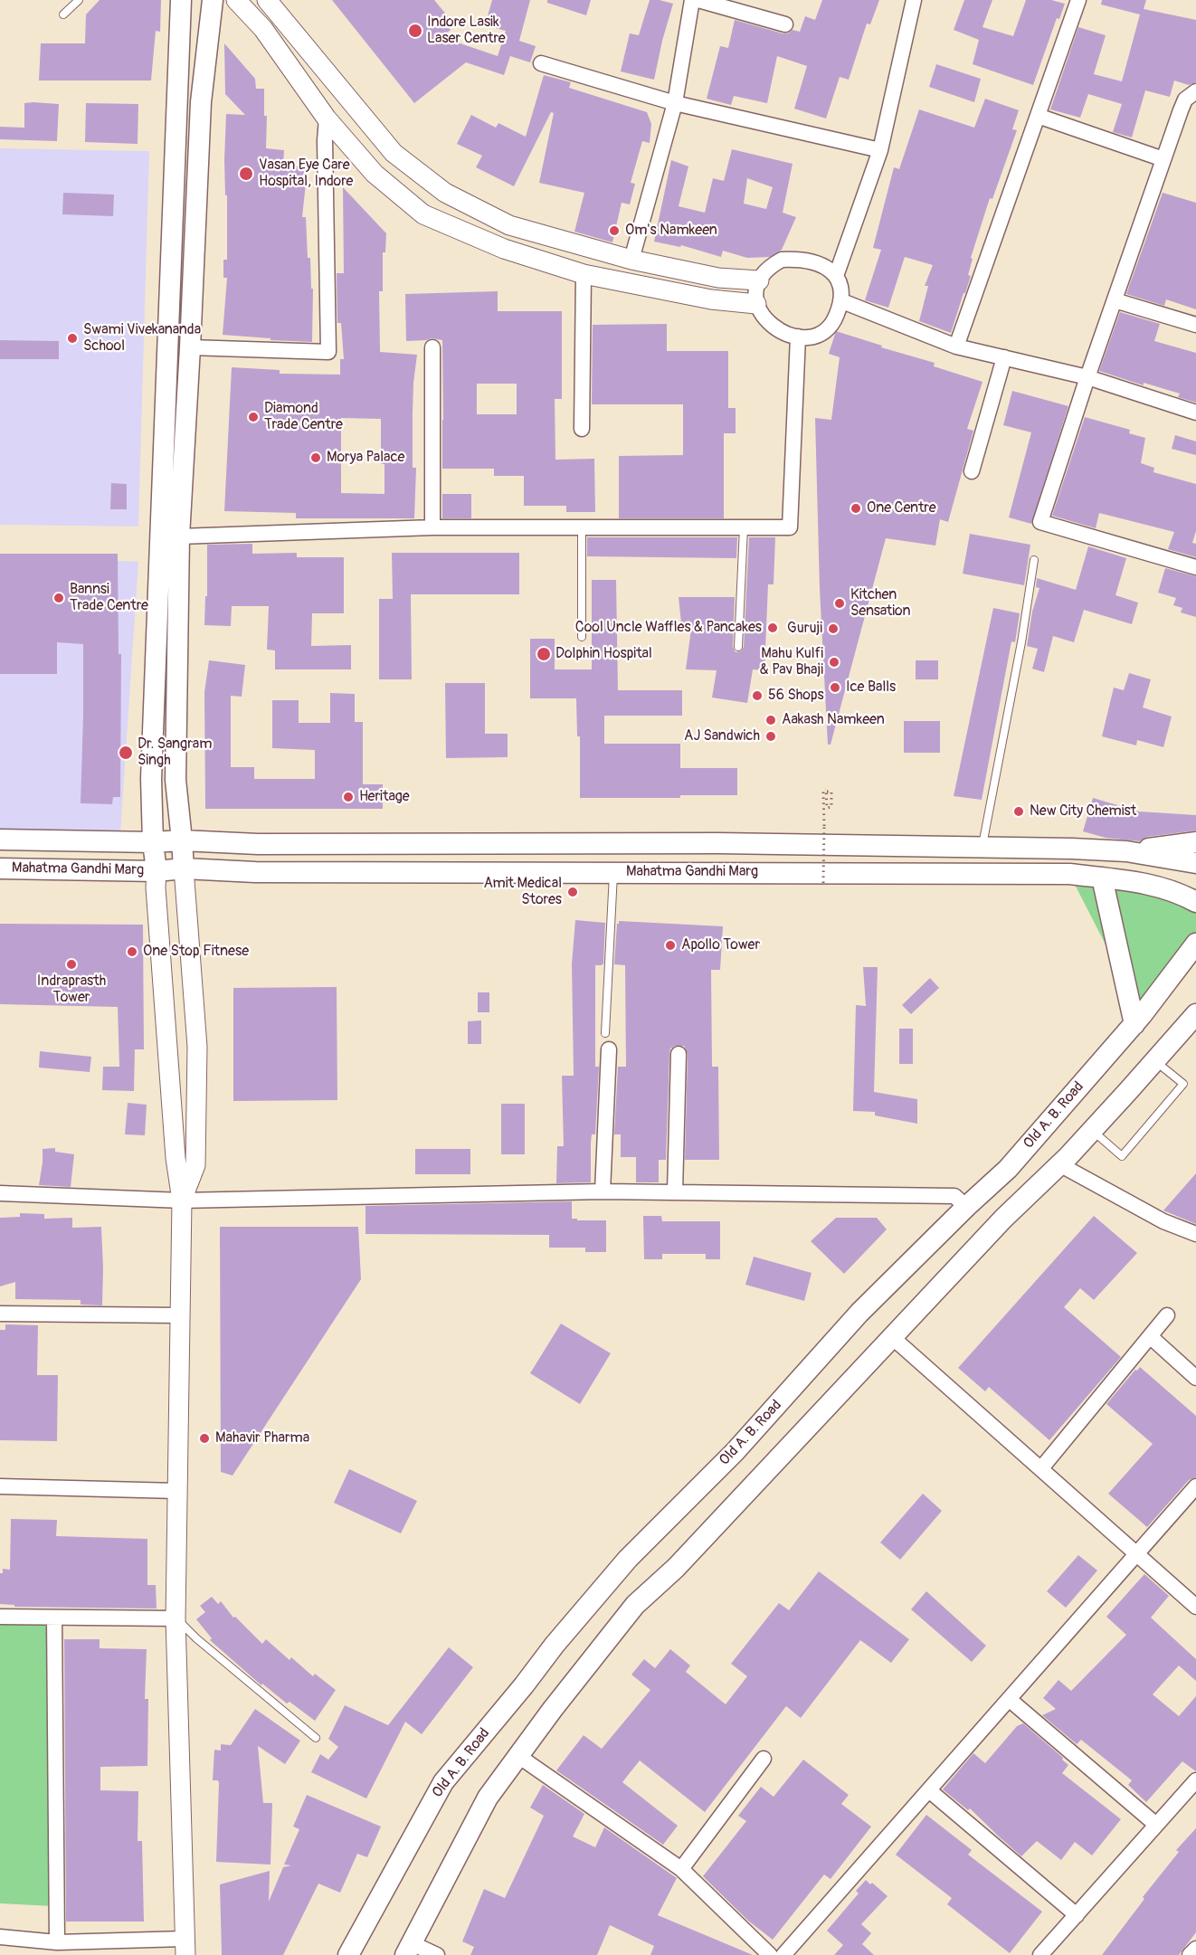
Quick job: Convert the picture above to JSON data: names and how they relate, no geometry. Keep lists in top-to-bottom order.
{
  "streets": {
    "main road": ["Mahatma Gandhi Marg", "Old A. B. Road"]
  },
  "places": [
    "Indore Lasik Laser Centre",
    "Vasan Eye Care Hospital, Indore",
    "Om's Namkeen",
    "Swami Vivekananda School",
    "Diamond Trade Centre",
    "Morya Palace",
    "One Centre",
    "Bannsi Trade Centre",
    "Kitchen Sensation",
    "Cool Uncle Waffles & Pancakes",
    "Guruji",
    "Dolphin Hospital",
    "Mahu Kulfi & Pav Bhaji",
    "Ice Balls",
    "56 Shops",
    "Aakash Namkeen",
    "AJ Sandwich",
    "Dr. Sangram Singh",
    "Heritage",
    "New City Chemist",
    "Amit Medical Stores",
    "Apollo Tower",
    "One Stop Fitnese",
    "Indraprasth Tower",
    "Mahavir Pharma"
  ]
}
